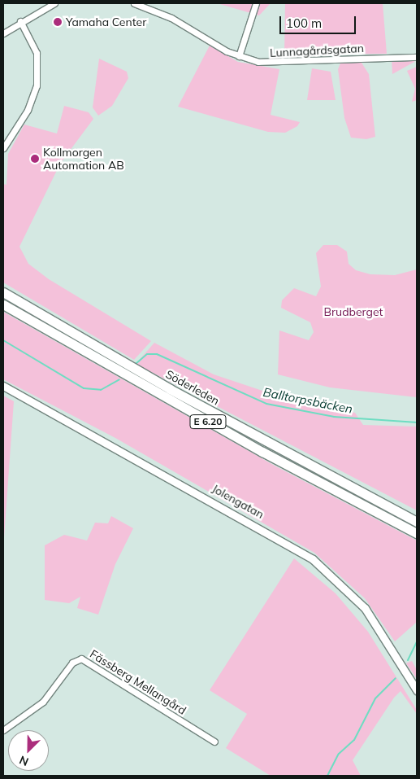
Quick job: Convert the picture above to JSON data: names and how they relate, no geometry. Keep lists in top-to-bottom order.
{
  "streets": {
    "highway": ["Söderleden", "E 6.20"],
    "street": ["Lunnagårdsgatan", "Jolengatan", "Fässberg Mellangård"]
  },
  "water": ["Balltorpsbäcken"],
  "parks": ["Brudberget"],
  "places": ["Yamaha Center", "Kollmorgen Automation AB"],
  "scale_bar": "100 m",
  "north": "bottom left"
}
